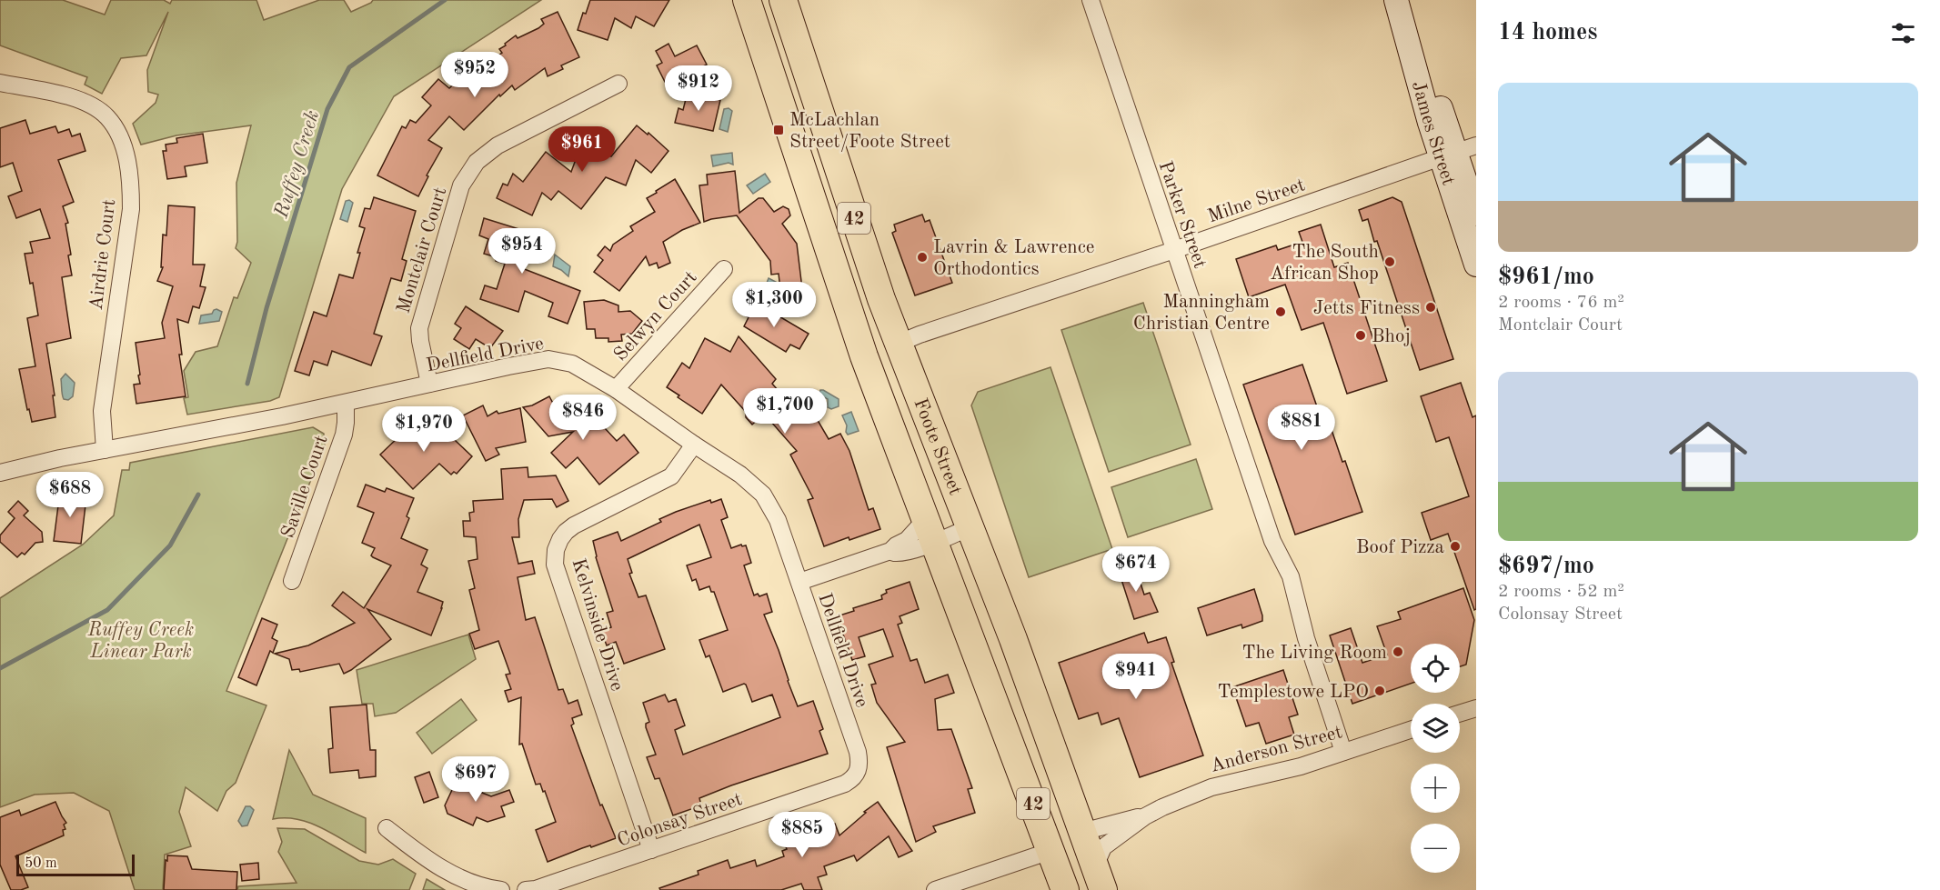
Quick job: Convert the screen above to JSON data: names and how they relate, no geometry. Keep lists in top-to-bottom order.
{
  "streets": {
    "main road": ["James Street", "42", "Foote Street"],
    "street": [
      "Milne Street",
      "Parker Street",
      "Montclair Court",
      "Airdrie Court",
      "Selwyn Court",
      "Dellfield Drive",
      "Saville Court",
      "Kelvinside Drive",
      "Anderson Street",
      "Colonsay Street"
    ]
  },
  "crossings": [
    ["James Street", "Milne Street"],
    ["Milne Street", "Parker Street"],
    ["Milne Street", "Foote Street"],
    ["Parker Street", "Anderson Street"],
    ["Montclair Court", "Dellfield Drive"],
    ["Airdrie Court", "Dellfield Drive"],
    ["Selwyn Court", "Dellfield Drive"],
    ["Dellfield Drive", "Saville Court"],
    ["Dellfield Drive", "Kelvinside Drive"],
    ["Dellfield Drive", "Colonsay Street"],
    ["Foote Street", "Anderson Street"],
    ["Kelvinside Drive", "Colonsay Street"]
  ],
  "water": ["Ruffey Creek"],
  "parks": ["Ruffey Creek Linear Park"],
  "places": {
    "transit": ["McLachlan Street/Foote Street"],
    "other": [
      "Lavrin & Lawrence Orthodontics",
      "The South African Shop",
      "Jetts Fitness",
      "Manningham Christian Centre",
      "Bhoj",
      "Boof Pizza",
      "The Living Room",
      "Templestowe LPO"
    ]
  },
  "scale_bar": "50 m",
  "page": {
    "heading": "14 homes",
    "price": [
      "$952",
      "$912",
      "$961",
      "$954",
      "$1,300",
      "$1,700",
      "$846",
      "$881",
      "$1,970",
      "$688",
      "$674",
      "$941",
      "$697",
      "$885"
    ],
    "list": [
      {
        "name": "$961/mo",
        "note": "2 rooms · 76 m² · Montclair Court"
      },
      {
        "name": "$697/mo",
        "note": "2 rooms · 52 m² · Colonsay Street"
      }
    ],
    "map_buttons": ["+", "−"],
    "scale": "50 m"
  }
}
